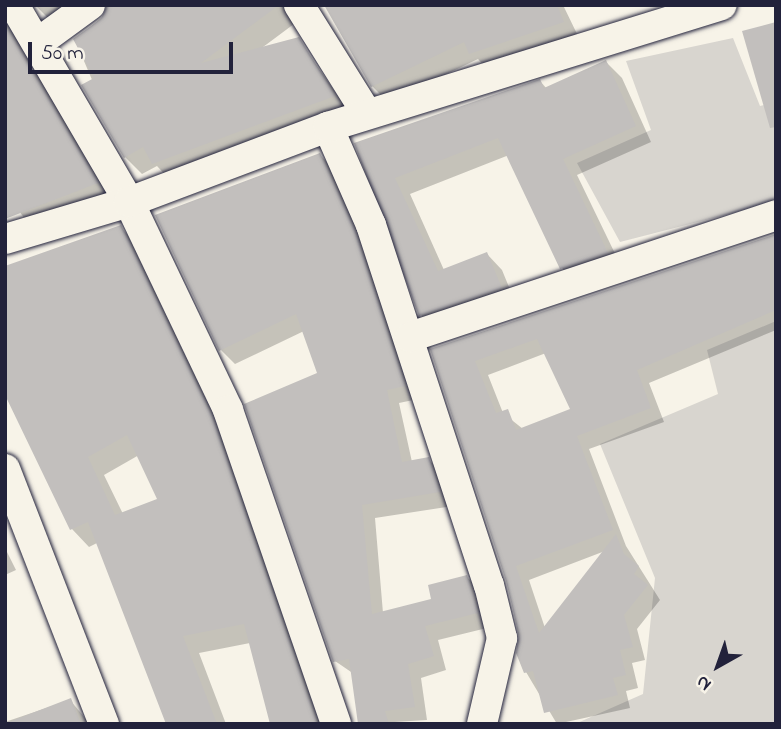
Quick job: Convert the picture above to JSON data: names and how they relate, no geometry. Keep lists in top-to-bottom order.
{
  "scale_bar": "50 m",
  "north": "bottom left"
}
